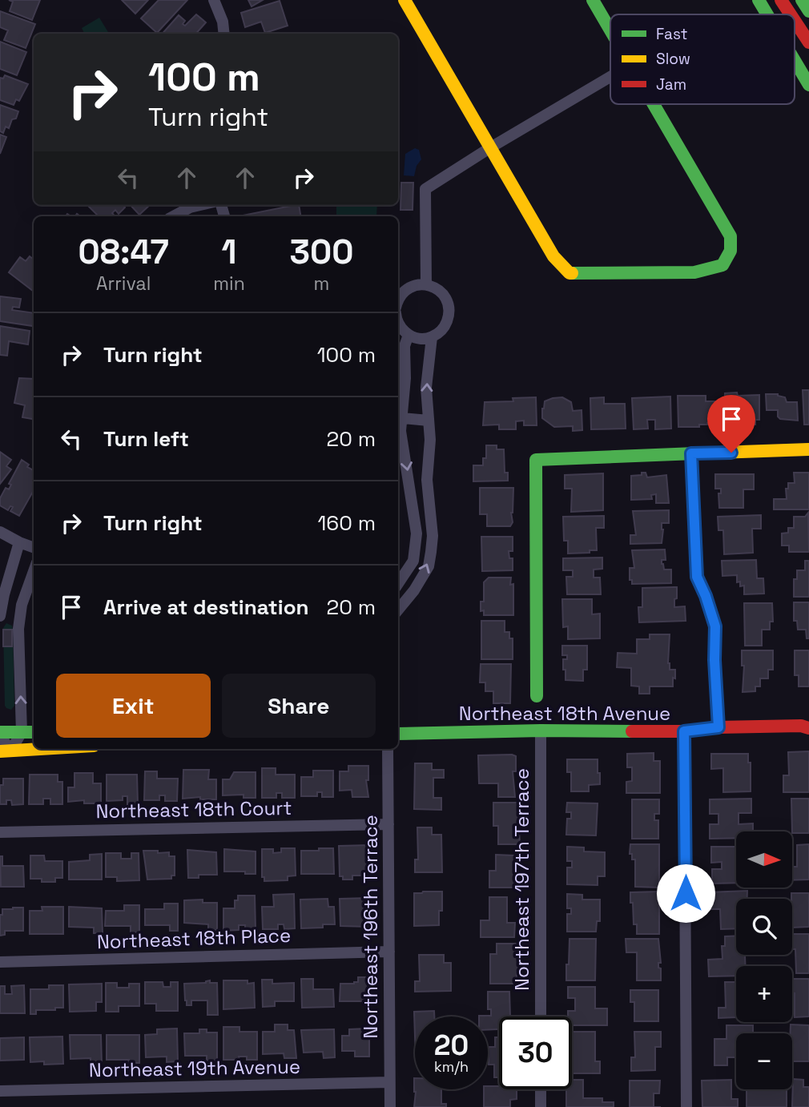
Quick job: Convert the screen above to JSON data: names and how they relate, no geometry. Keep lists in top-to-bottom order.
{
  "streets": {
    "main road": ["Northeast 18th Avenue"],
    "street": [
      "Northeast 18th Court",
      "Northeast 197th Terrace",
      "Northeast 196th Terrace",
      "Northeast 18th Place",
      "Northeast 19th Avenue"
    ]
  },
  "crossings": [
    ["Northeast 18th Avenue", "Northeast 197th Terrace"],
    ["Northeast 18th Court", "Northeast 196th Terrace"],
    ["Northeast 196th Terrace", "Northeast 18th Place"],
    ["Northeast 196th Terrace", "Northeast 19th Avenue"]
  ],
  "legend": ["Fast", "Slow", "Jam"],
  "north": "right",
  "page": {
    "turn": ["100 m", "Turn right"],
    "eta": [
      "08:47",
      "Arrival",
      "1",
      "min",
      "300",
      "m"
    ],
    "list": [
      {
        "name": "Turn right",
        "value": "100 m"
      },
      {
        "name": "Turn left",
        "value": "20 m"
      },
      {
        "name": "Turn right",
        "value": "160 m"
      },
      {
        "name": "Arrive at destination",
        "value": "20 m"
      }
    ],
    "buttons": ["Exit", "Share"],
    "map_buttons": ["+", "−"],
    "speed": "20 km/h",
    "limit": "30"
  }
}
